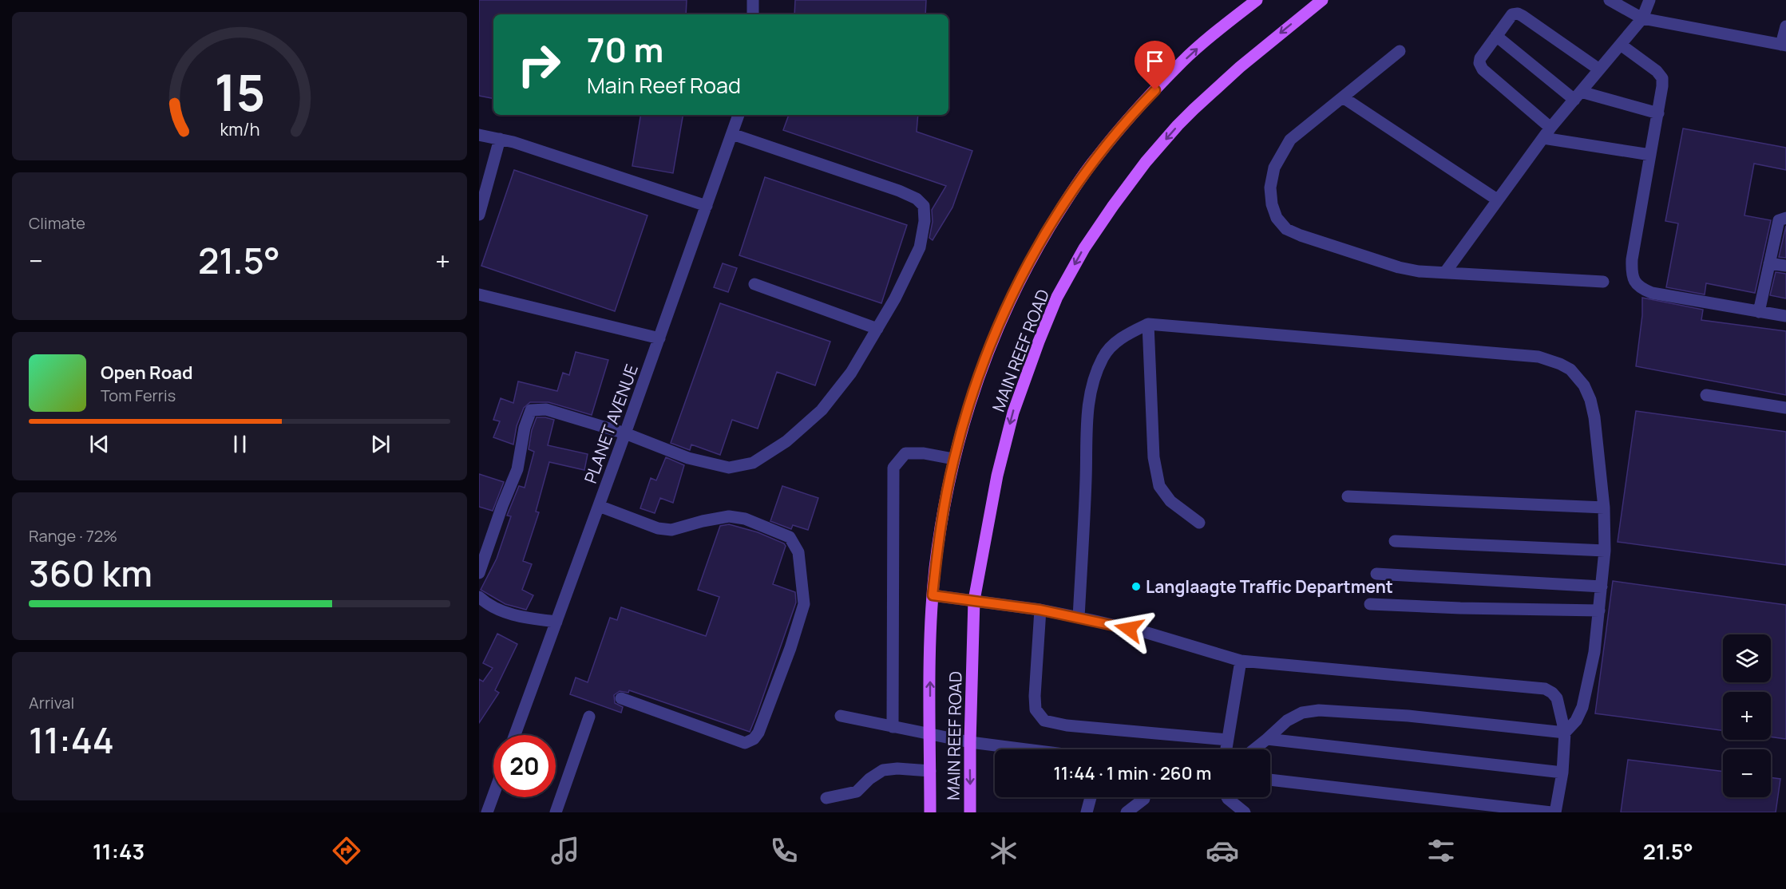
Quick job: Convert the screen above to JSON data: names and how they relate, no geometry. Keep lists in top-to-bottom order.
{
  "streets": {
    "main road": ["MAIN REEF ROAD"],
    "street": ["PLANET AVENUE"]
  },
  "places": ["Langlaagte Traffic Department"],
  "page": {
    "turn": ["70 m", "Main Reef Road"],
    "tile": [
      "Climate",
      ["Range · 72%", "360 km"],
      ["Arrival", "11:44"]
    ],
    "heat": ["−", "21.5°", "+"],
    "song": ["Open Road", "Tom Ferris"],
    "map_buttons": ["+", "−"],
    "limit": "20",
    "trip": "11:44 · 1 min · 260 m",
    "tabs": ["11:43", "21.5°"],
    "gauge": ["15", "km/h"]
  }
}
